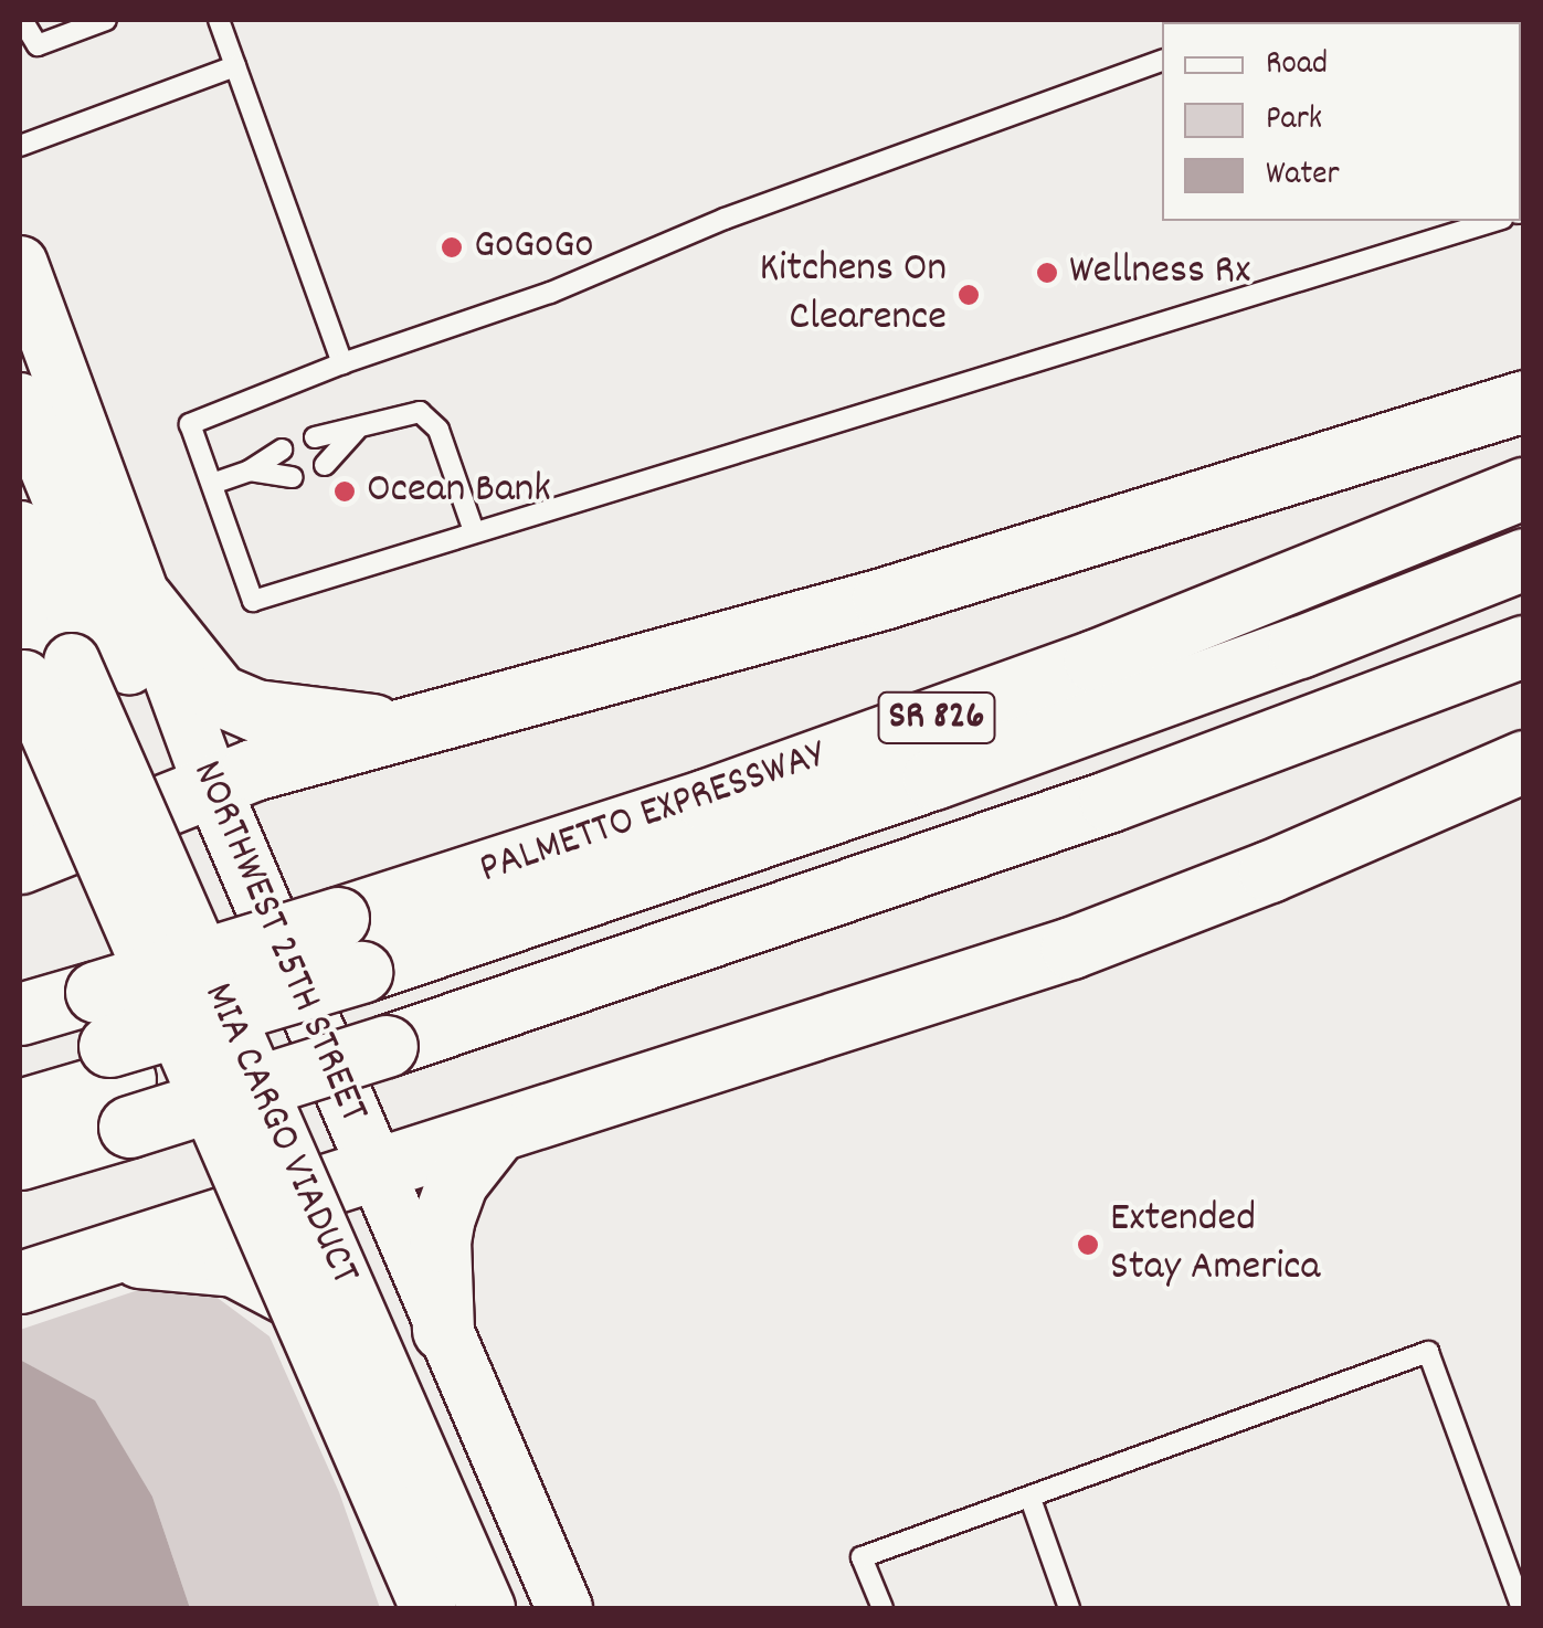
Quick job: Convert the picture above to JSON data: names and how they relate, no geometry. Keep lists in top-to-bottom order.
{
  "streets": {
    "highway": ["SR 826", "PALMETTO EXPRESSWAY"],
    "main road": ["NORTHWEST 25TH STREET", "MIA CARGO VIADUCT"]
  },
  "places": [
    "GoGoGo",
    "Wellness Rx",
    "Kitchens On Clearence",
    "Ocean Bank",
    "Extended Stay America"
  ],
  "legend": ["Road", "Park", "Water"]
}
